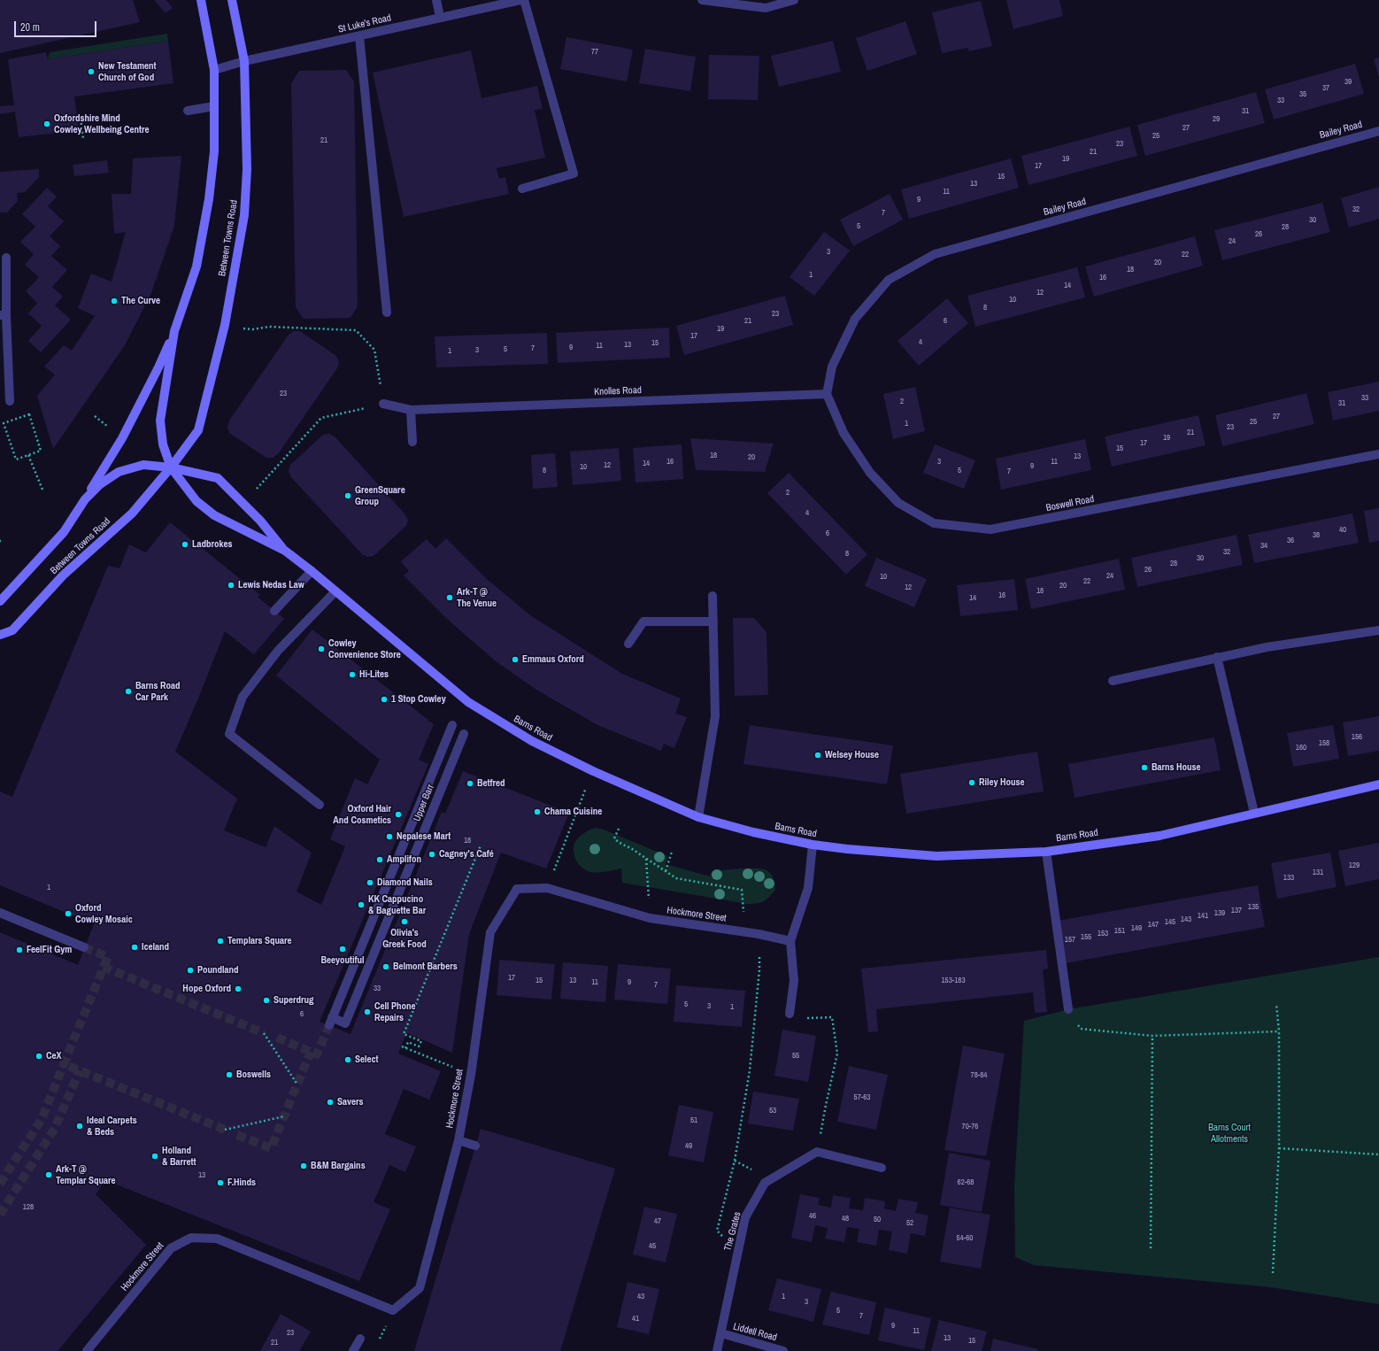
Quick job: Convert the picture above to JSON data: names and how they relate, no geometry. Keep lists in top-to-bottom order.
{
  "streets": {
    "main road": ["Between Towns Road", "Barns Road"],
    "street": [
      "St Luke's Road",
      "Bailey Road",
      "Knolles Road",
      "Boswell Road",
      "Upper Barr",
      "Hockmore Street",
      "The Grates",
      "Liddell Road"
    ]
  },
  "crossings": [
    ["St Luke's Road", "Between Towns Road"],
    ["Bailey Road", "Knolles Road"],
    ["Bailey Road", "Boswell Road"],
    ["Knolles Road", "Boswell Road"],
    ["The Grates", "Liddell Road"]
  ],
  "parks": ["Barns Court Allotments"],
  "places": [
    "New Testament Church of God",
    "Oxfordshire Mind Cowley Wellbeing Centre",
    "The Curve",
    "GreenSquare Group",
    "Ladbrokes",
    "Lewis Nedas Law",
    "Ark-T @ The Venue",
    "Cowley Convenience Store",
    "Emmaus Oxford",
    "Hi-Lites",
    "Barns Road Car Park",
    "1 Stop Cowley",
    "Welsey House",
    "Barns House",
    "Riley House",
    "Betfred",
    "Chama Cuisine",
    "Oxford Hair And Cosmetics",
    "Nepalese Mart",
    "Cagney's Café",
    "Amplifon",
    "Diamond Nails",
    "KK Cappucino & Baguette Bar",
    "Oxford Cowley Mosaic",
    "Olivia's Greek Food",
    "Templars Square",
    "Iceland",
    "Beeyoutiful",
    "FeelFit Gym",
    "Belmont Barbers",
    "Poundland",
    "Hope Oxford",
    "Superdrug",
    "Cell Phone Repairs",
    "CeX",
    "Select",
    "Boswells",
    "Savers",
    "Ideal Carpets & Beds",
    "Holland & Barrett",
    "B&M Bargains",
    "Ark-T @ Templar Square",
    "F.Hinds"
  ],
  "house_numbers": [
    "77",
    "39",
    "37",
    "35",
    "33",
    "31",
    "29",
    "27",
    "25",
    "21",
    "23",
    "21",
    "19",
    "17",
    "15",
    "13",
    "11",
    "9",
    "32",
    "7",
    "30",
    "5",
    "28",
    "26",
    "24",
    "3",
    "22",
    "20",
    "18",
    "1",
    "16",
    "14",
    "12",
    "10",
    "8",
    "23",
    "21",
    "6",
    "19",
    "17",
    "4",
    "15",
    "13",
    "11",
    "9",
    "7",
    "5",
    "3",
    "1",
    "23",
    "33",
    "2",
    "31",
    "27",
    "25",
    "1",
    "23",
    "21",
    "19",
    "17",
    "15",
    "18",
    "13",
    "20",
    "16",
    "3",
    "11",
    "14",
    "12",
    "9",
    "10",
    "8",
    "5",
    "7",
    "2",
    "4",
    "40",
    "6",
    "38",
    "36",
    "34",
    "32",
    "8",
    "30",
    "28",
    "26",
    "24",
    "10",
    "22",
    "20",
    "12",
    "18",
    "16",
    "14",
    "156",
    "158",
    "160",
    "18",
    "129",
    "131",
    "133",
    "1",
    "135",
    "137",
    "139",
    "141",
    "143",
    "145",
    "147",
    "149",
    "151",
    "153",
    "155",
    "157",
    "17",
    "15",
    "13",
    "153-183",
    "11",
    "9",
    "7",
    "33",
    "5",
    "3",
    "1",
    "6",
    "55",
    "78-84",
    "57-63",
    "53",
    "51",
    "70-76",
    "49",
    "13",
    "62-68",
    "128",
    "46",
    "48",
    "50",
    "47",
    "52",
    "54-60",
    "45",
    "43",
    "1",
    "3",
    "5",
    "7",
    "41",
    "9",
    "11",
    "23",
    "13",
    "15",
    "21"
  ],
  "scale_bar": "20 m"
}
